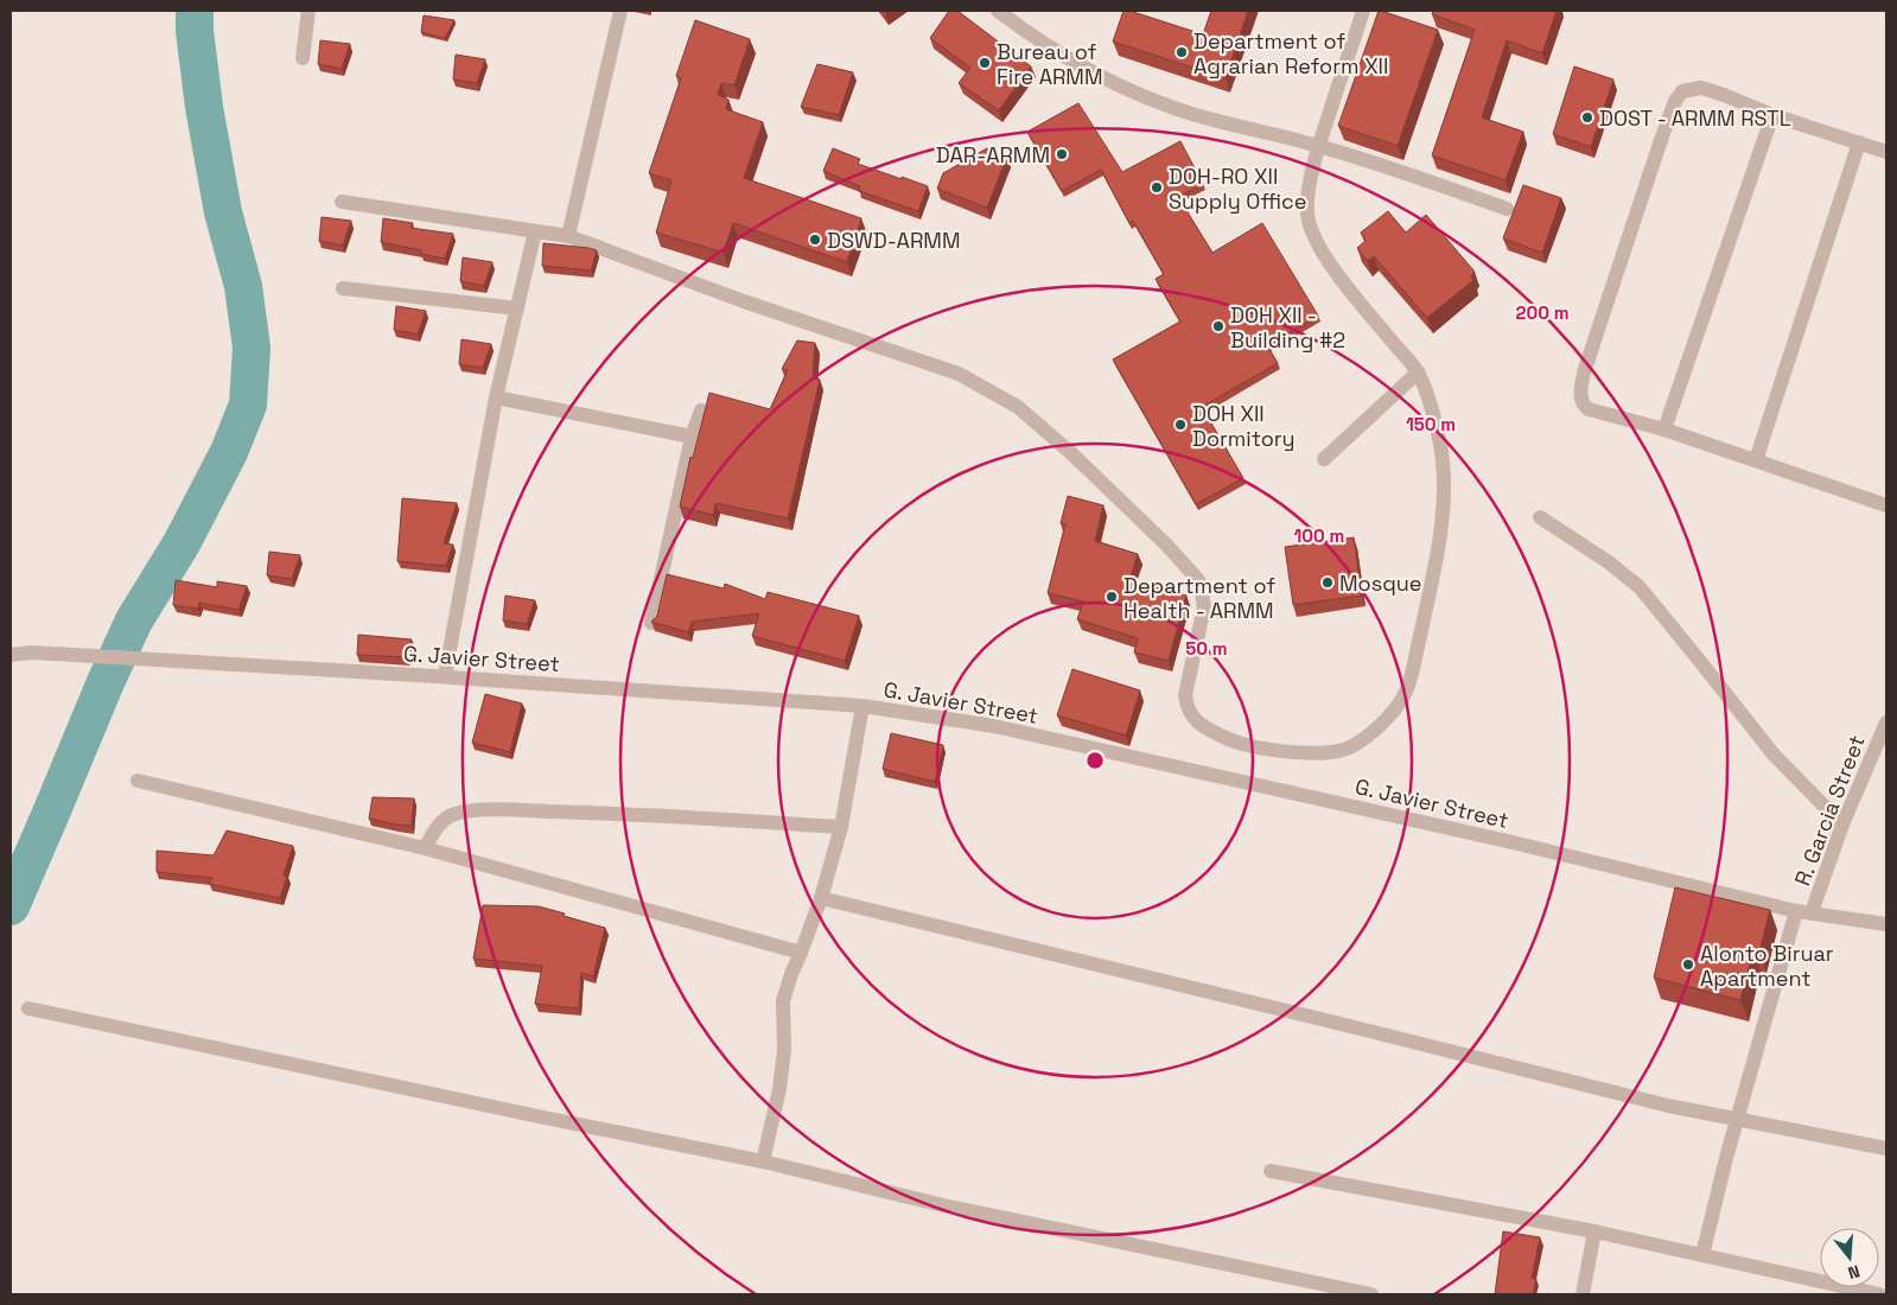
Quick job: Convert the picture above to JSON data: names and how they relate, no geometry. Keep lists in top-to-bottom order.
{
  "streets": {
    "street": ["G. Javier Street", "R. Garcia Street"]
  },
  "crossings": [
    ["G. Javier Street", "R. Garcia Street"]
  ],
  "places": [
    "Department of Agrarian Reform XII",
    "Bureau of Fire ARMM",
    "DOST - ARMM RSTL",
    "DAR-ARMM",
    "DOH-RO XII Supply Office",
    "DSWD-ARMM",
    "DOH XII - Building #2",
    "DOH XII Dormitory",
    "Mosque",
    "Department of Health - ARMM",
    "Alonto Biruar Apartment"
  ],
  "north": "bottom",
  "rings": [
    "200 m",
    "150 m",
    "100 m",
    "50 m"
  ]
}
